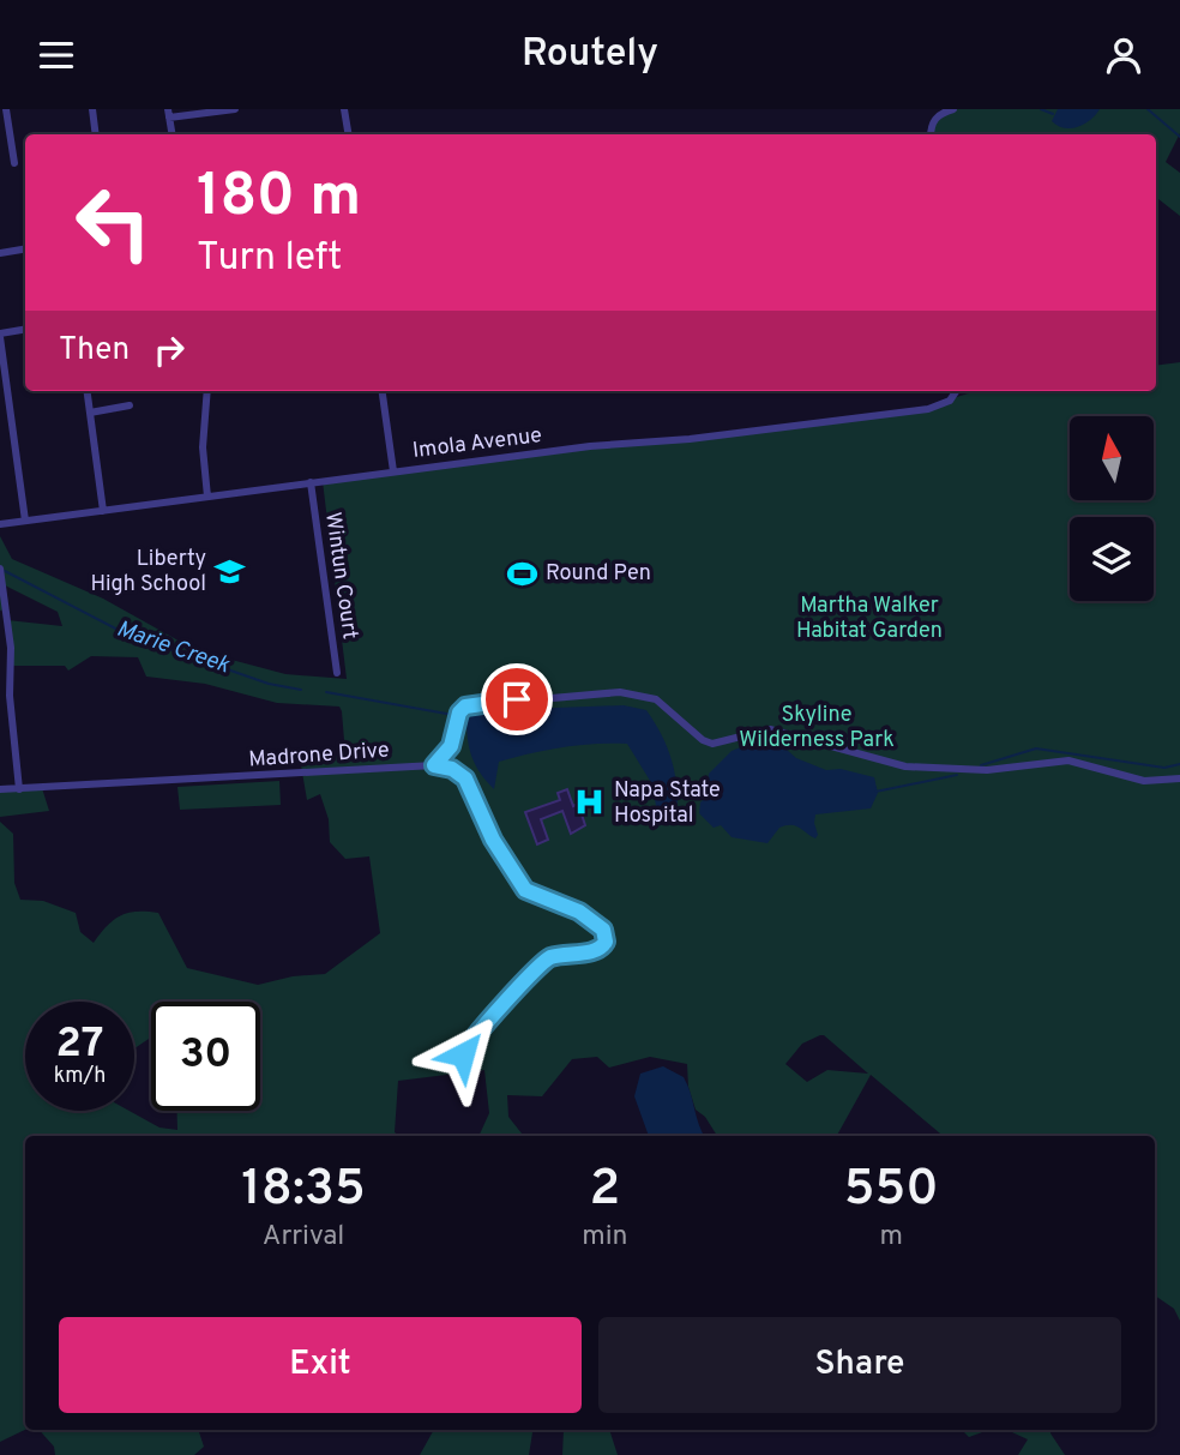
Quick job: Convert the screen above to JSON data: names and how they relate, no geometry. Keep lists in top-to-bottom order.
{
  "streets": {
    "street": ["Imola Avenue", "Wintun Court", "Madrone Drive"]
  },
  "crossings": [
    ["Imola Avenue", "Wintun Court"]
  ],
  "water": ["Marie Creek"],
  "parks": ["Martha Walker Habitat Garden", "Skyline Wilderness Park"],
  "places": {
    "school or university": ["Liberty High School"],
    "sports": ["Round Pen"],
    "hospital": ["Napa State Hospital"]
  },
  "north": "top",
  "page": {
    "header": "Routely",
    "turn": ["180 m", "Turn left"],
    "then": "Then",
    "speed": "27 km/h",
    "limit": "30",
    "eta": [
      "18:35",
      "Arrival",
      "2",
      "min",
      "550",
      "m"
    ],
    "buttons": ["Exit", "Share"]
  }
}
